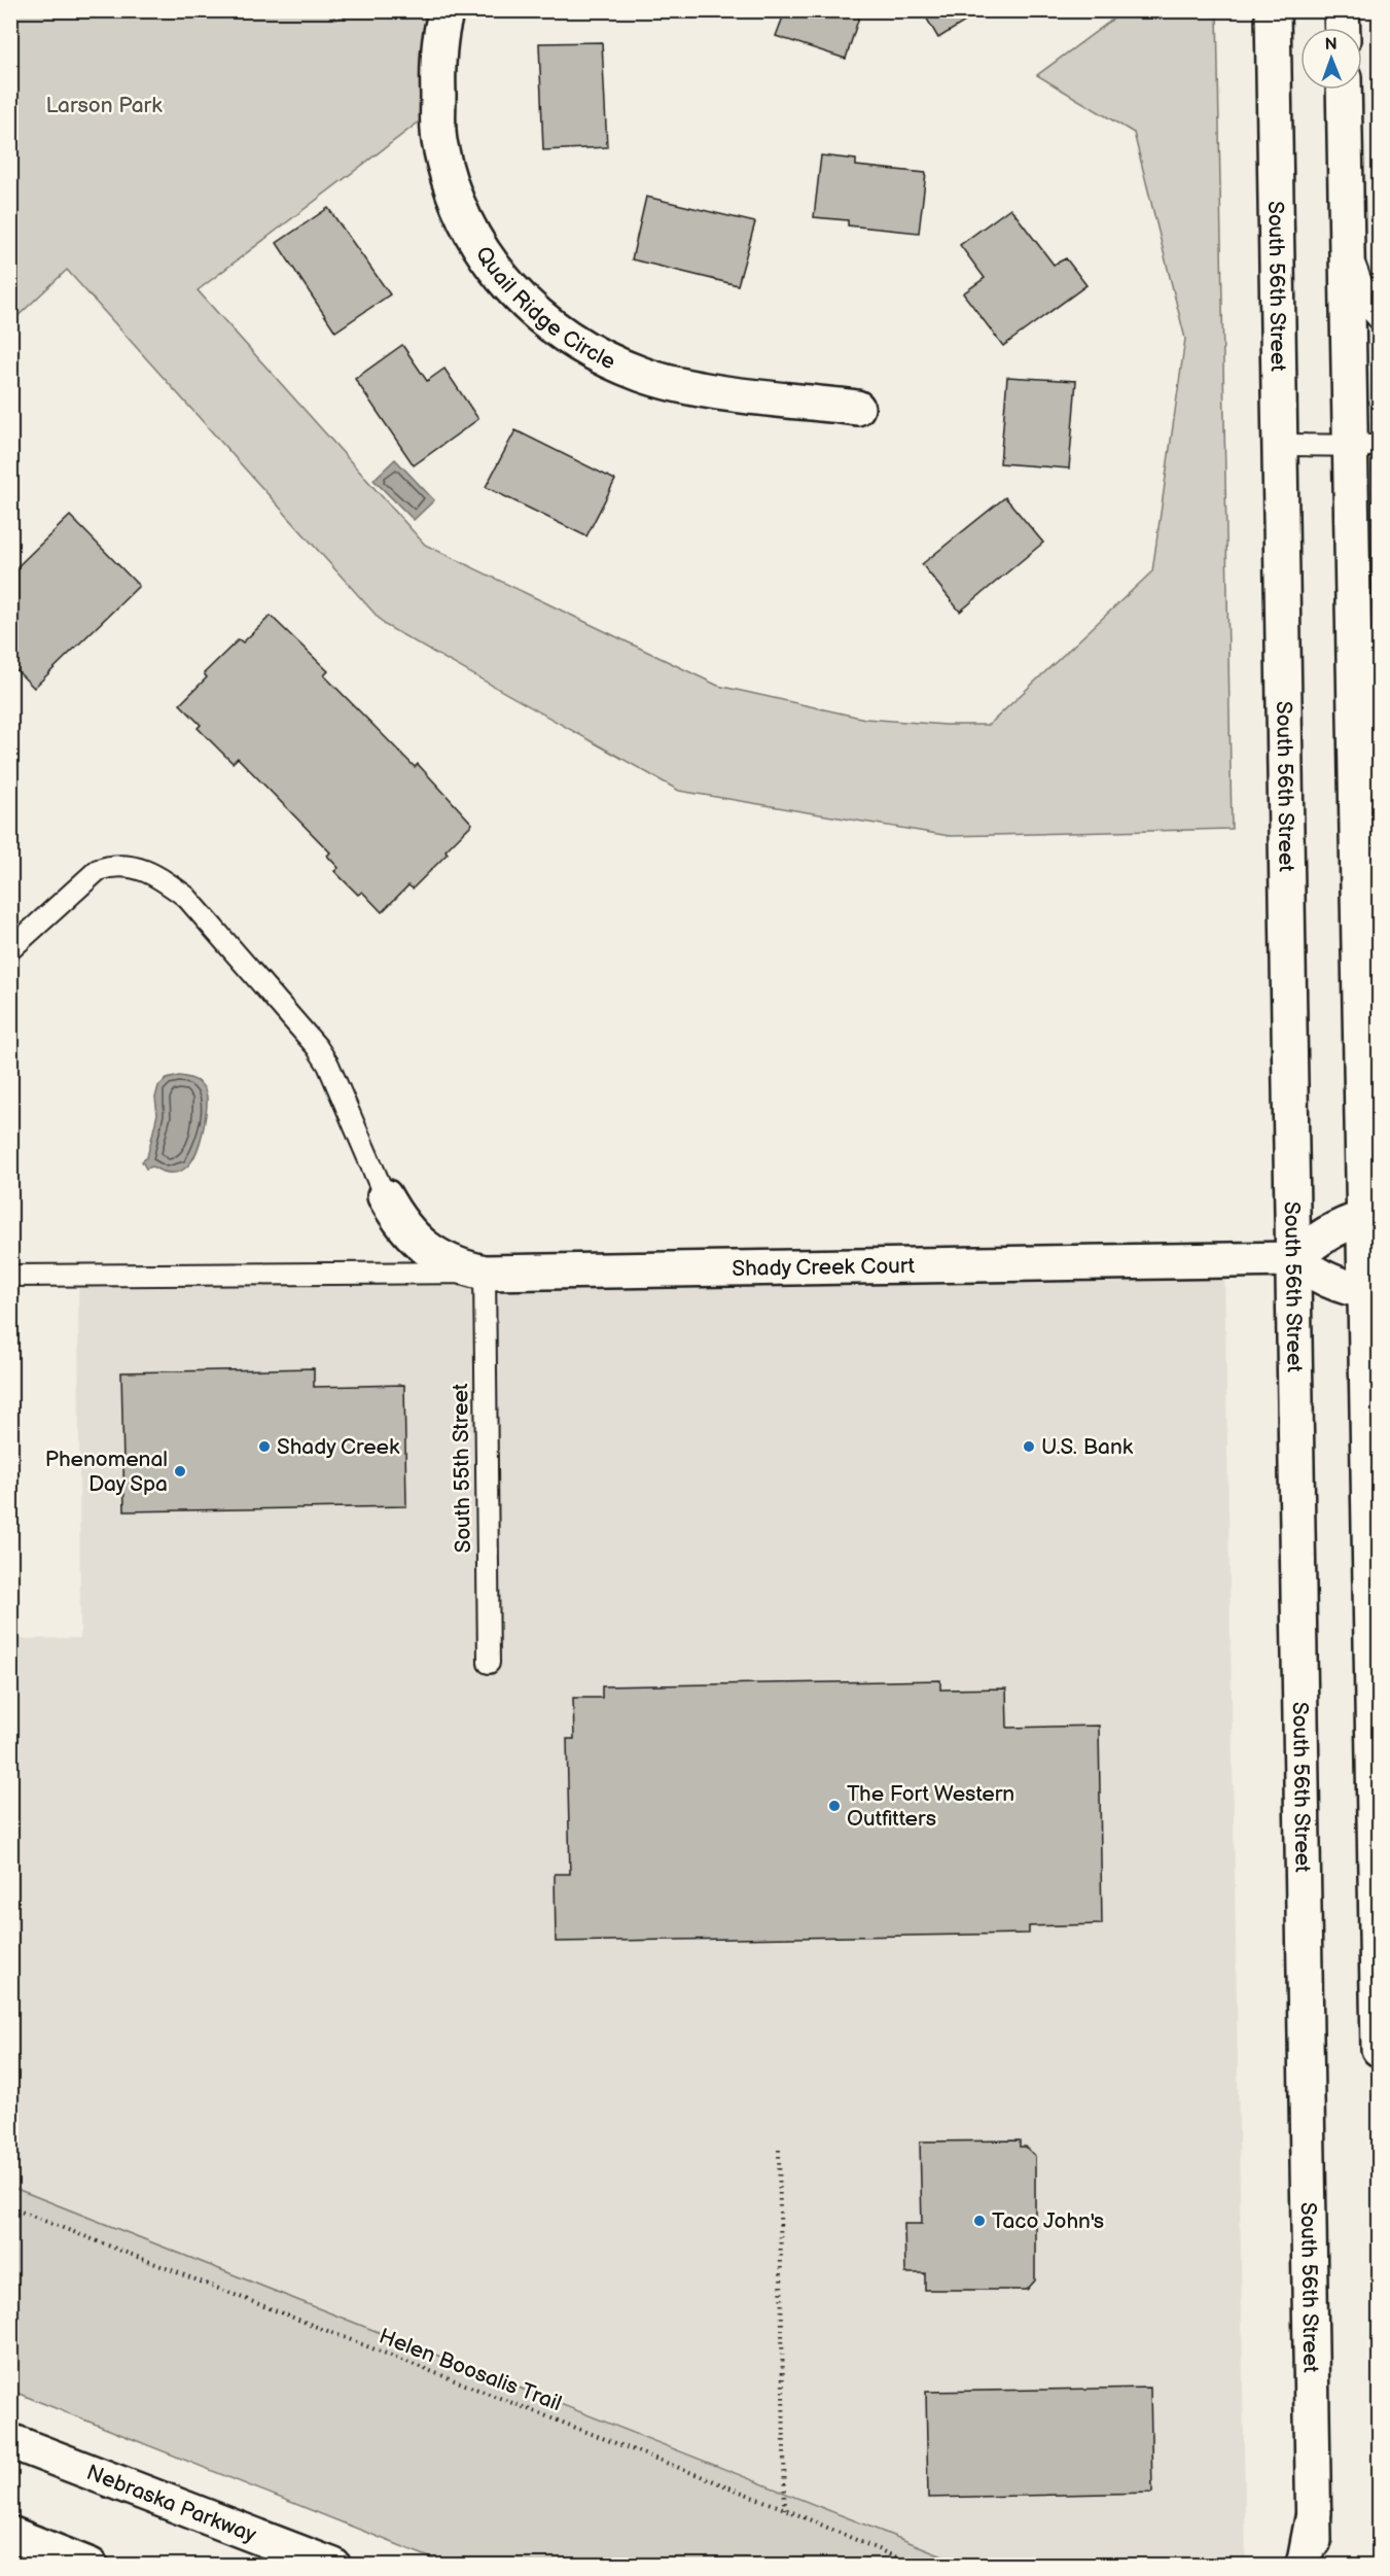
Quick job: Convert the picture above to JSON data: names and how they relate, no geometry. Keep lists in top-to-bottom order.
{
  "streets": {
    "main road": [
      "South 56th Street",
      "Quail Ridge Circle",
      "Shady Creek Court",
      "Nebraska Parkway"
    ],
    "lane": ["South 55th Street"],
    "path": ["Helen Boosalis Trail"]
  },
  "crossings": [
    ["South 56th Street", "Shady Creek Court"],
    ["Shady Creek Court", "South 55th Street"]
  ],
  "parks": ["Larson Park"],
  "places": [
    "Shady Creek",
    "U.S. Bank",
    "Phenomenal Day Spa",
    "The Fort Western Outfitters",
    "Taco John's"
  ],
  "north": "top"
}
